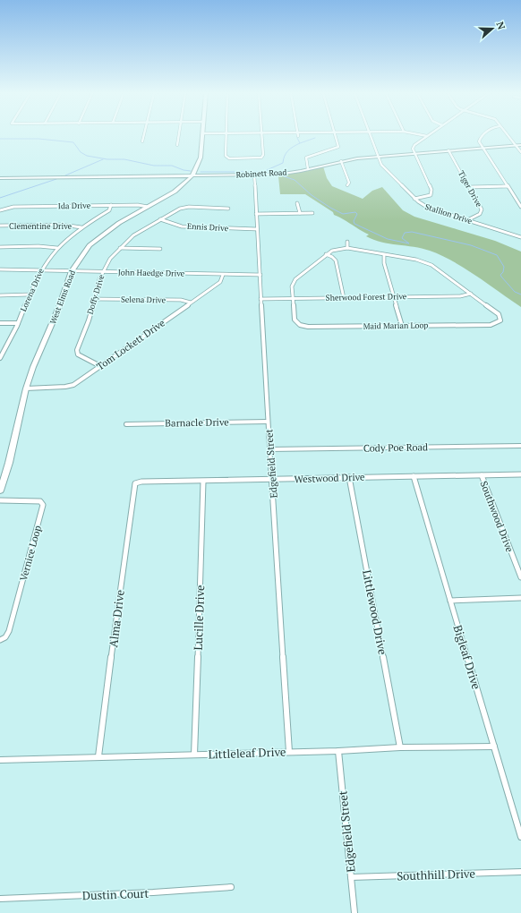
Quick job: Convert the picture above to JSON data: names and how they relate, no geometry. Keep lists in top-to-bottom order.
{
  "streets": {
    "main road": ["Robinett Road", "West Elms Road"],
    "street": [
      "Tiger Drive",
      "Ida Drive",
      "Stallion Drive",
      "Clementine Drive",
      "Ennis Drive",
      "John Haedge Drive",
      "Lorena Drive",
      "Doffy Drive",
      "Sherwood Forest Drive",
      "Selena Drive",
      "Maid Marian Loop",
      "Tom Lockett Drive",
      "Barnacle Drive",
      "Cody Poe Road",
      "Edgefield Street",
      "Westwood Drive",
      "Southwood Drive",
      "Vernice Loop",
      "Littlewood Drive",
      "Lucille Drive",
      "Alma Drive",
      "Bigleaf Drive",
      "Littleleaf Drive",
      "Southhill Drive",
      "Dustin Court"
    ]
  },
  "crossings": [
    ["Robinett Road", "Tiger Drive"],
    ["Robinett Road", "Stallion Drive"],
    ["Robinett Road", "West Elms Road"],
    ["Robinett Road", "Edgefield Street"],
    ["Tiger Drive", "Stallion Drive"],
    ["Ida Drive", "Lorena Drive"],
    ["Ida Drive", "West Elms Road"],
    ["Clementine Drive", "Lorena Drive"],
    ["Ennis Drive", "Doffy Drive"],
    ["Ennis Drive", "Edgefield Street"],
    ["John Haedge Drive", "Lorena Drive"],
    ["John Haedge Drive", "Doffy Drive"],
    ["John Haedge Drive", "West Elms Road"],
    ["John Haedge Drive", "Tom Lockett Drive"],
    ["John Haedge Drive", "Edgefield Street"],
    ["Doffy Drive", "Selena Drive"],
    ["Doffy Drive", "Tom Lockett Drive"],
    ["West Elms Road", "Tom Lockett Drive"],
    ["Sherwood Forest Drive", "Maid Marian Loop"],
    ["Sherwood Forest Drive", "Edgefield Street"],
    ["Selena Drive", "Tom Lockett Drive"],
    ["Barnacle Drive", "Edgefield Street"],
    ["Cody Poe Road", "Edgefield Street"],
    ["Edgefield Street", "Westwood Drive"],
    ["Edgefield Street", "Littleleaf Drive"],
    ["Edgefield Street", "Southhill Drive"],
    ["Westwood Drive", "Southwood Drive"],
    ["Westwood Drive", "Littlewood Drive"],
    ["Westwood Drive", "Lucille Drive"],
    ["Westwood Drive", "Alma Drive"],
    ["Westwood Drive", "Bigleaf Drive"],
    ["Littlewood Drive", "Littleleaf Drive"],
    ["Lucille Drive", "Littleleaf Drive"],
    ["Alma Drive", "Littleleaf Drive"],
    ["Bigleaf Drive", "Littleleaf Drive"]
  ],
  "north": "right"
}
